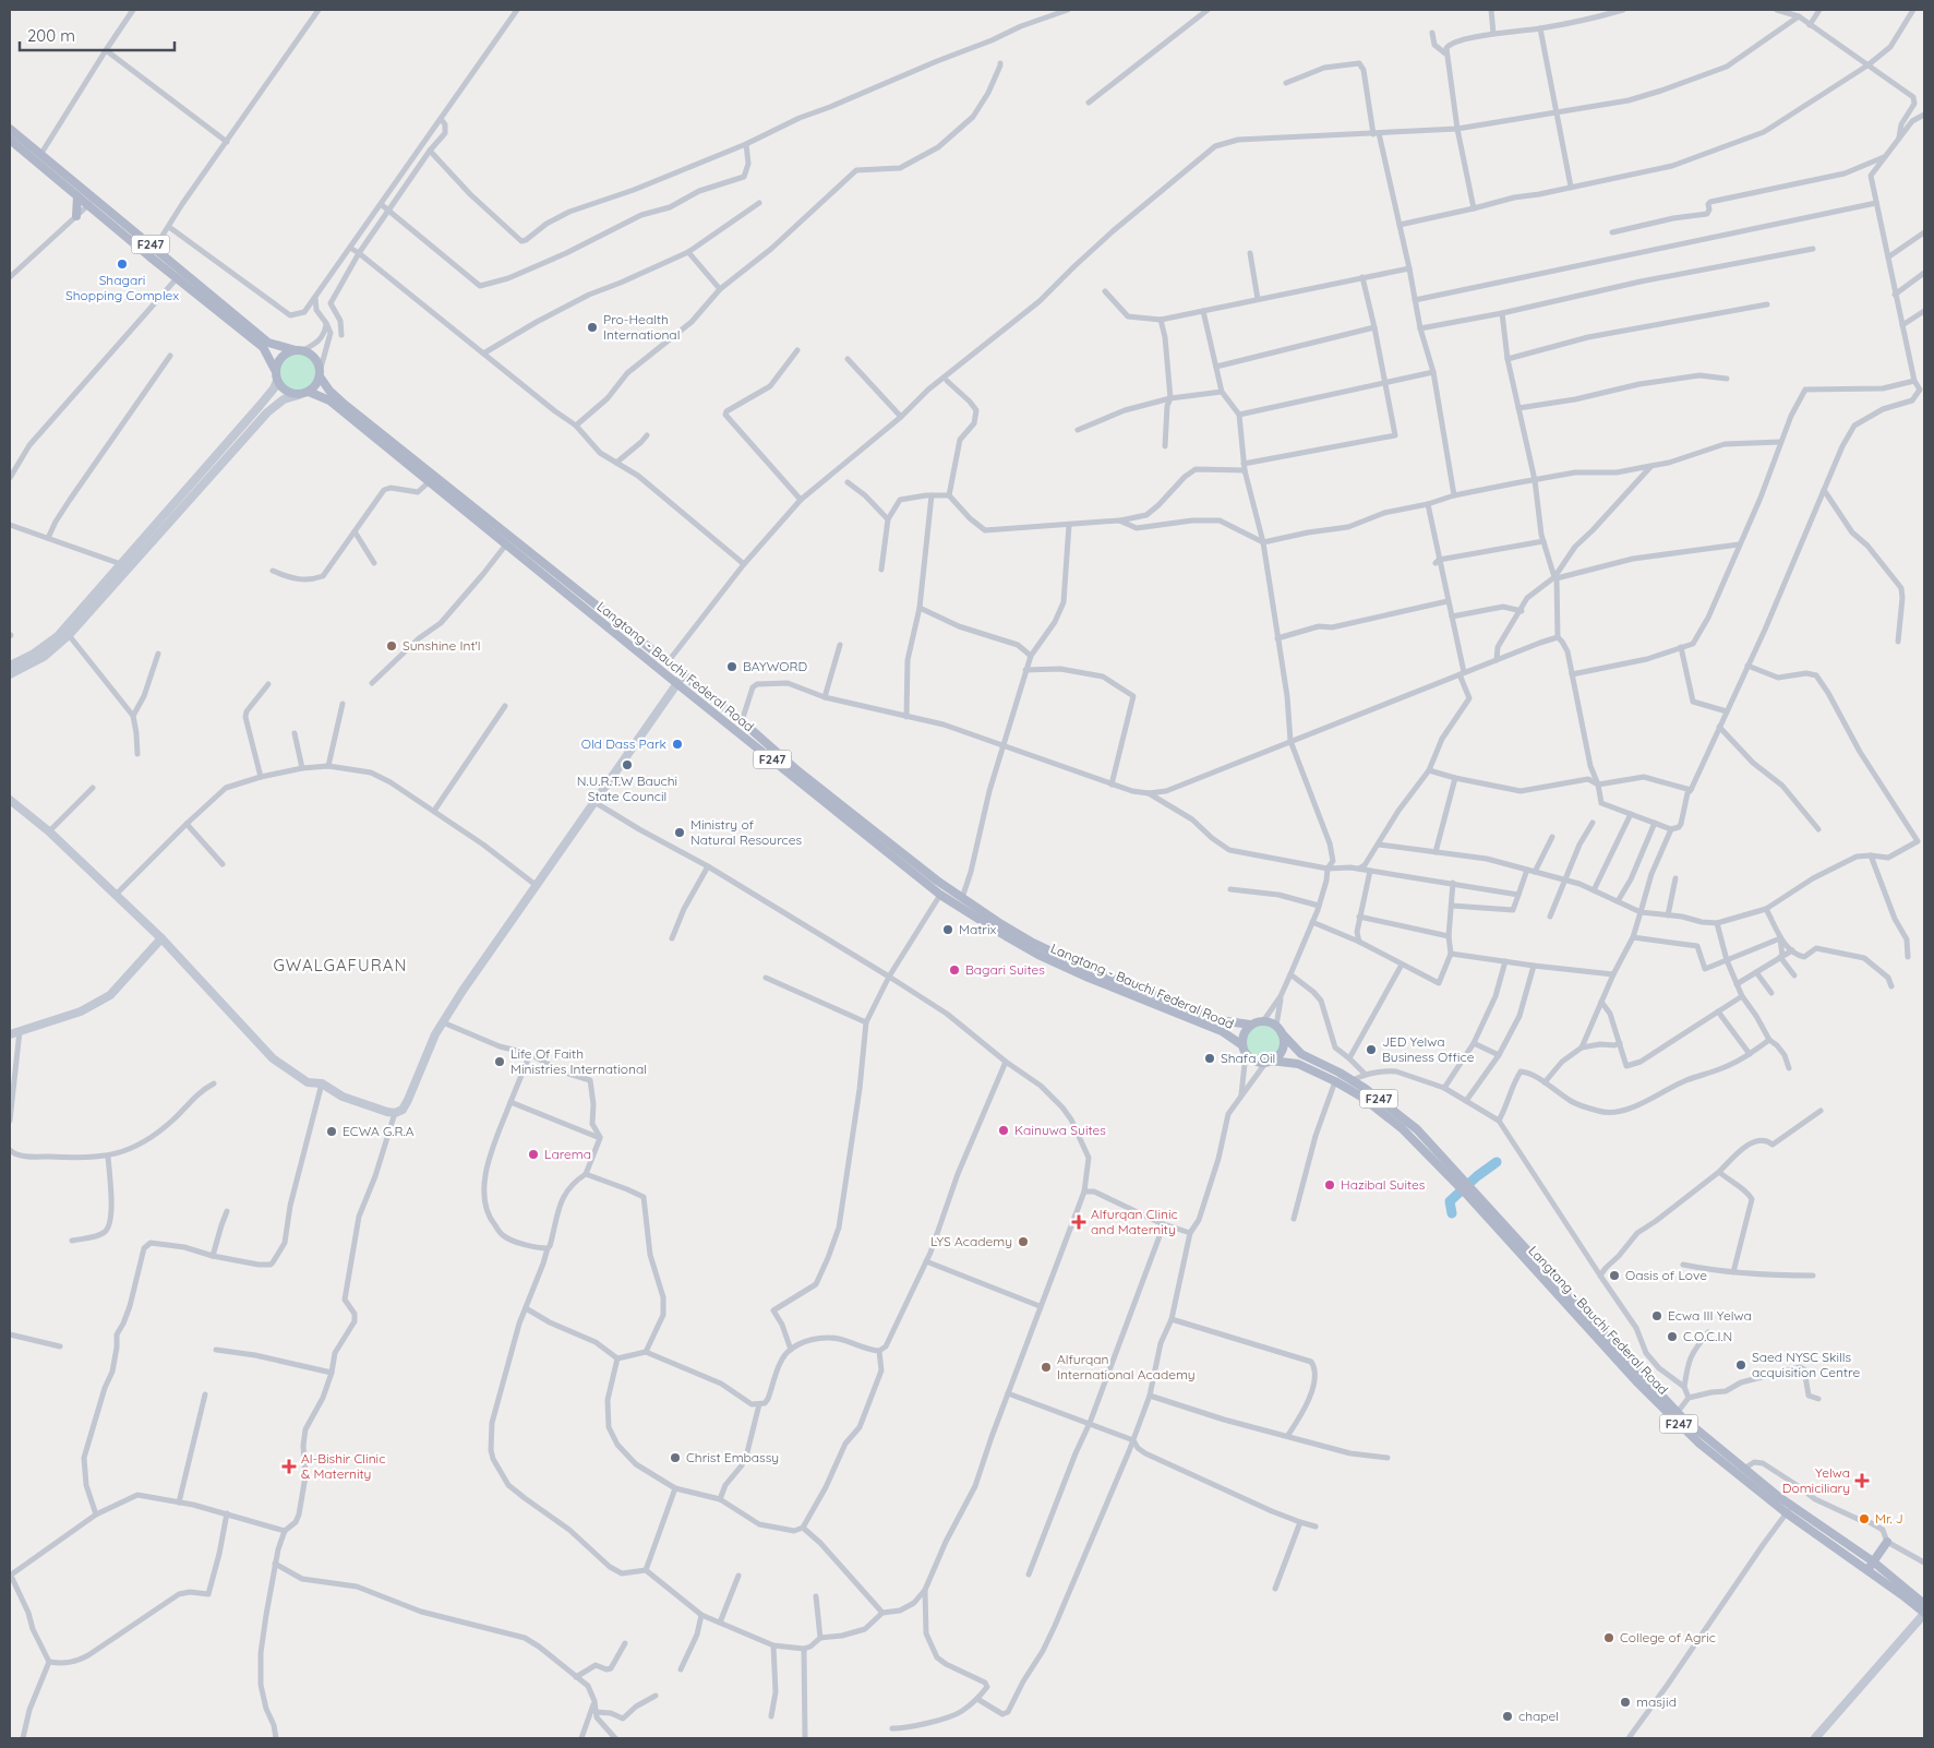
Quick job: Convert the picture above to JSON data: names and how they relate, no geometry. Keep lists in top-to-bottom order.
{
  "streets": {
    "main road": ["F247", "Langtang - Bauchi Federal Road"]
  },
  "crossings": [
    ["F247", "Langtang - Bauchi Federal Road"]
  ],
  "districts": ["GWALGAFURAN"],
  "places": {
    "other": [
      "Shagari Shopping Complex",
      "Pro-Health International",
      "Sunshine Int'l",
      "BAYWORD",
      "Old Dass Park",
      "N.U.R.T.W Bauchi State Council",
      "Ministry of Natural Resources",
      "Matrix",
      "Bagari Suites",
      "JED Yelwa Business Office",
      "Shafa Oil",
      "Life Of Faith Ministries International",
      "Kainuwa Suites",
      "ECWA G.R.A",
      "Larema",
      "Hazibal Suites",
      "LYS Academy",
      "Oasis of Love",
      "Ecwa III Yelwa",
      "C.O.C.I.N",
      "Saed NYSC Skills acquisition Centre",
      "Alfurqan International Academy",
      "Christ Embassy",
      "Mr. J",
      "College of Agric",
      "masjid",
      "chapel"
    ],
    "health": ["Alfurqan Clinic and Maternity", "Al-Bishir Clinic & Maternity", "Yelwa Domiciliary"]
  },
  "scale_bar": "200 m"
}
